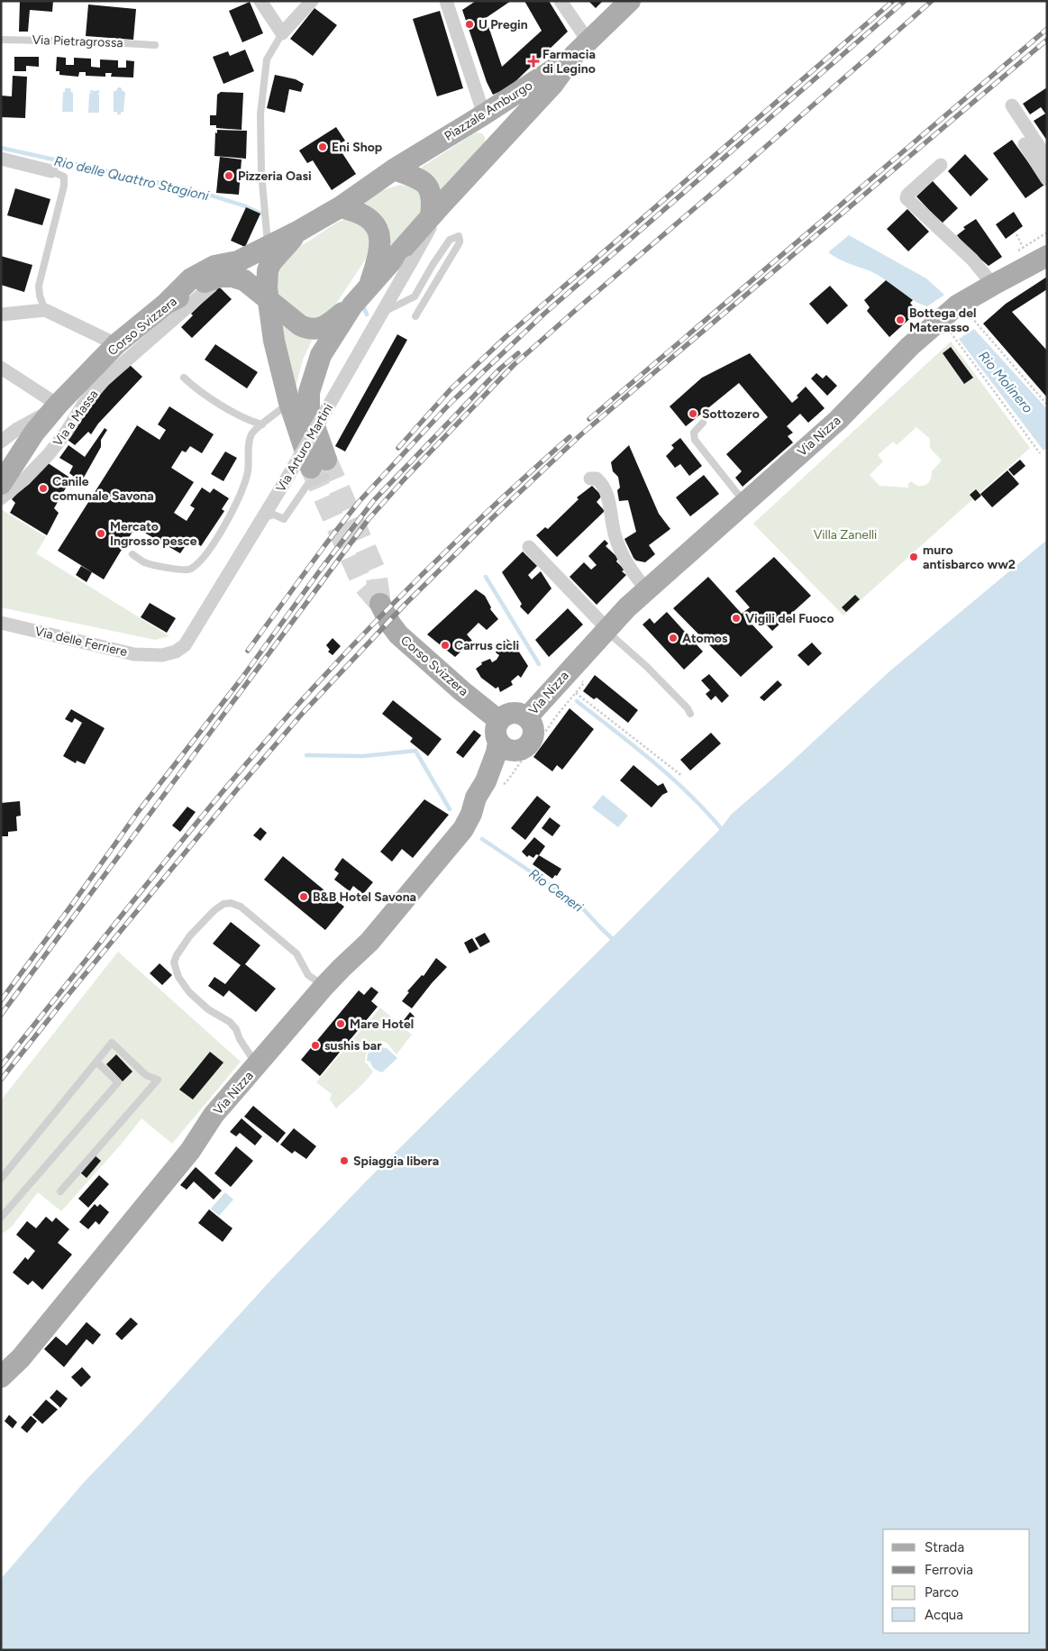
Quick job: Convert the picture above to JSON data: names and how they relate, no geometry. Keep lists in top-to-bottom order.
{
  "streets": {
    "main road": ["Piazzale Amburgo", "Corso Svizzera", "Via Nizza"],
    "street": ["Via a Massa", "Via Arturo Martini", "Via delle Ferriere"],
    "lane": ["Via Pietragrossa"]
  },
  "crossings": [
    ["Piazzale Amburgo", "Corso Svizzera"],
    ["Piazzale Amburgo", "Via Arturo Martini"],
    ["Corso Svizzera", "Via Nizza"],
    ["Via Arturo Martini", "Via delle Ferriere"]
  ],
  "water": ["Rio delle Quattro Stagioni", "Rio Molinero", "Rio Ceneri"],
  "parks": ["Villa Zanelli"],
  "places": {
    "other": [
      "U Pregin",
      "Eni Shop",
      "Pizzeria Oasi",
      "Bottega del Materasso",
      "Sottozero",
      "Canile comunale Savona",
      "Mercato Ingrosso pesce",
      "muro antisbarco ww2",
      "Vigili del Fuoco",
      "Atomos",
      "Carrus cicli",
      "B&B Hotel Savona",
      "Mare Hotel",
      "sushis bar",
      "Spiaggia libera"
    ],
    "health": ["Farmacia di Legino"]
  },
  "legend": [
    "Strada",
    "Ferrovia",
    "Parco",
    "Acqua"
  ]
}
